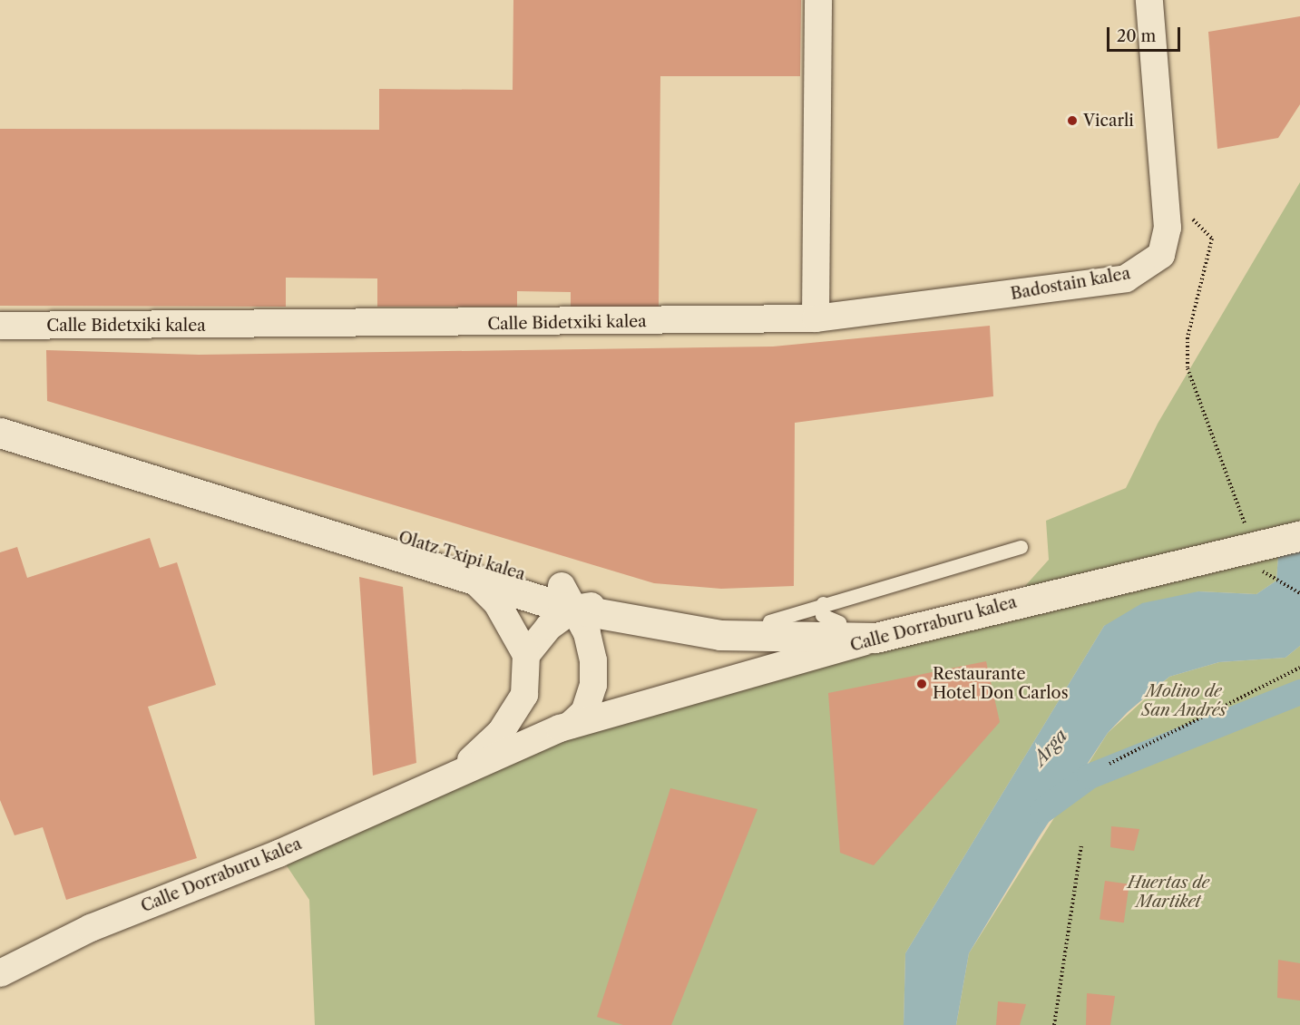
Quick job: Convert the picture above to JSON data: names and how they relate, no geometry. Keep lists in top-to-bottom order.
{
  "streets": {
    "main road": ["Olatz Txipi kalea", "Calle Dorraburu kalea"],
    "street": ["Badostain kalea", "Calle Bidetxiki kalea"]
  },
  "crossings": [
    ["Badostain kalea", "Calle Bidetxiki kalea"],
    ["Olatz Txipi kalea", "Calle Dorraburu kalea"]
  ],
  "water": ["Arga"],
  "parks": ["Molino de San Andrés", "Huertas de Martiket"],
  "places": ["Vicarli", "Restaurante Hotel Don Carlos"],
  "scale_bar": "20 m"
}
